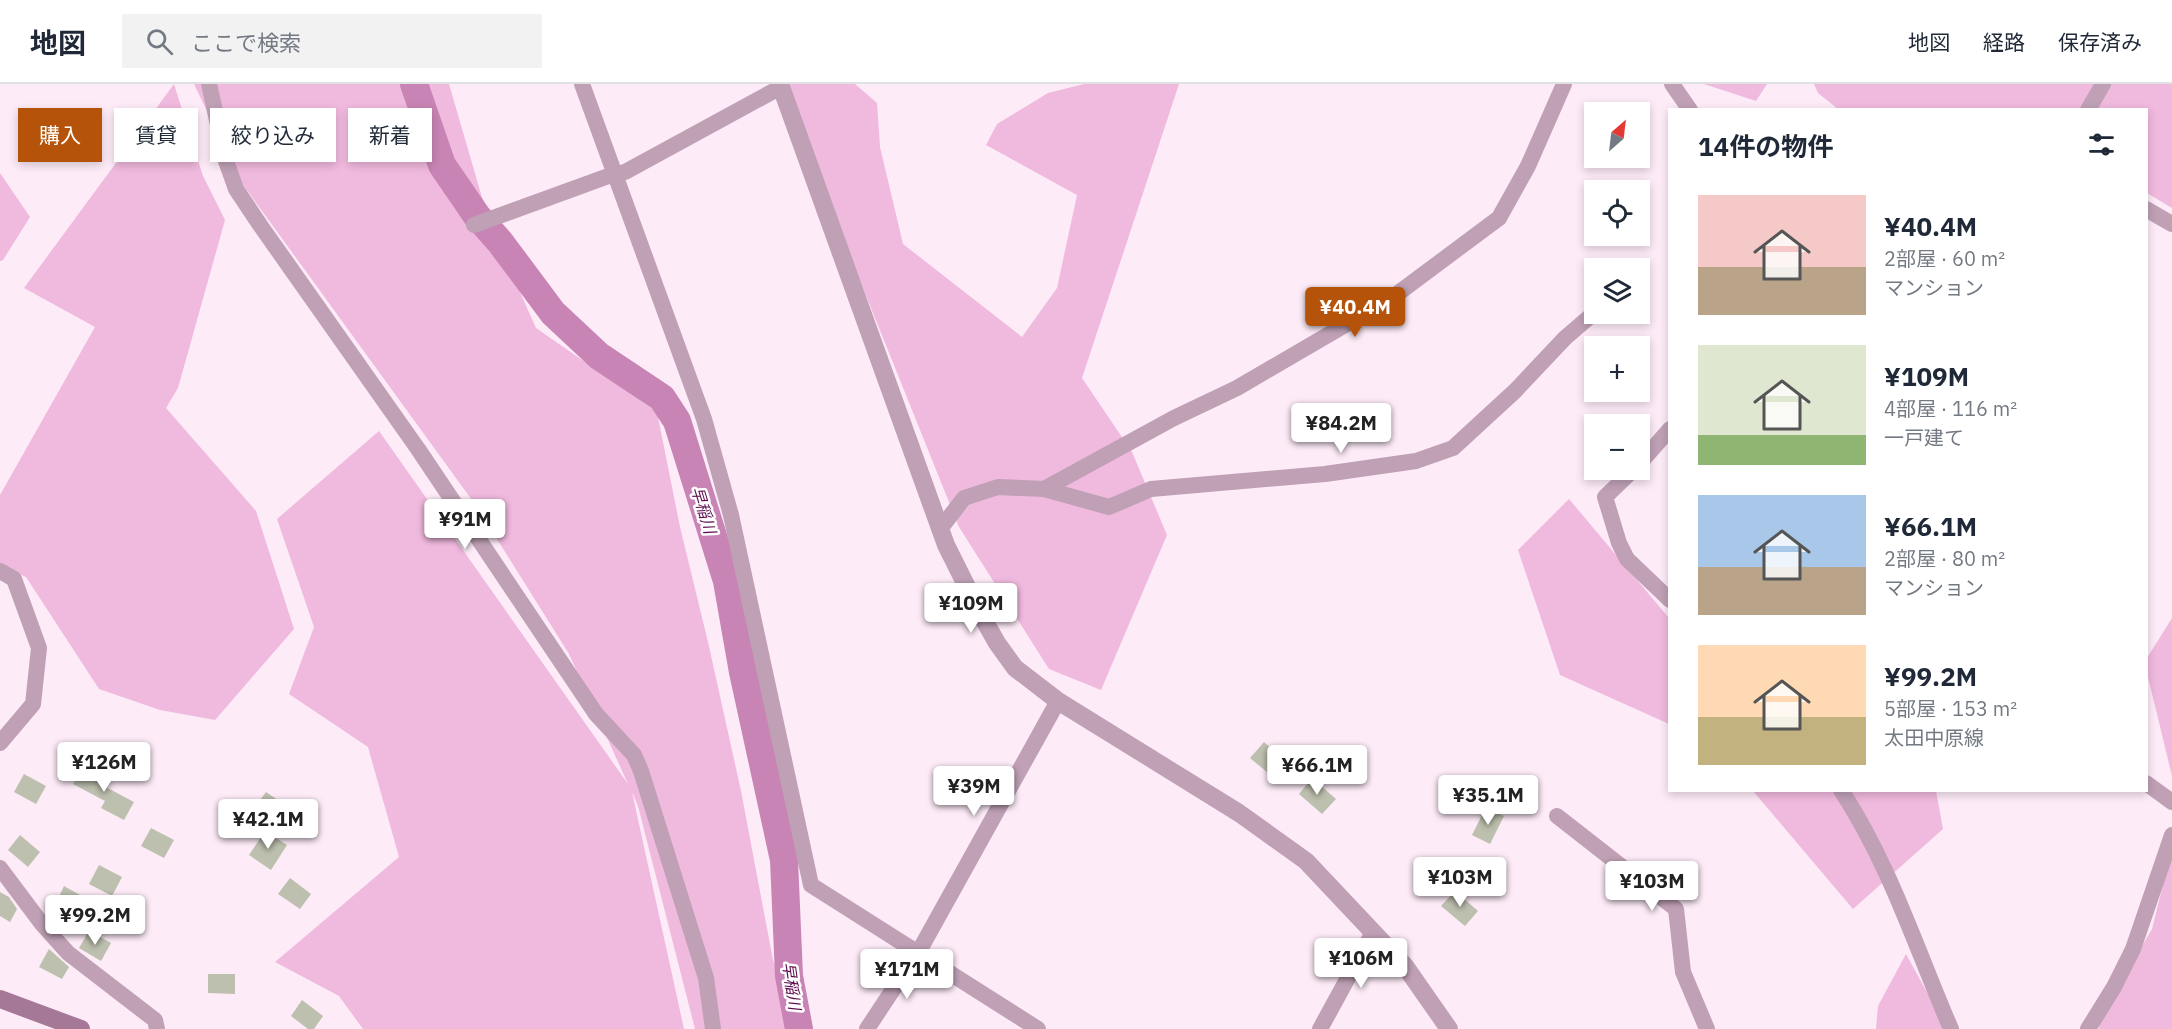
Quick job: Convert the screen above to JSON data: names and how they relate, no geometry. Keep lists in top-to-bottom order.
{
  "water": ["早稲川"],
  "north": "top right",
  "page": {
    "header": "地図",
    "search": "ここで検索",
    "nav": ["地図", "経路", "保存済み"],
    "map_buttons": ["+", "−"],
    "chip": [
      "購入",
      "賃貸",
      "絞り込み",
      "新着"
    ],
    "heading": "14件の物件",
    "list": [
      {
        "name": "¥40.4M",
        "note": "2部屋 · 60 m² · マンション"
      },
      {
        "name": "¥109M",
        "note": "4部屋 · 116 m² · 一戸建て"
      },
      {
        "name": "¥66.1M",
        "note": "2部屋 · 80 m² · マンション"
      },
      {
        "name": "¥99.2M",
        "note": "5部屋 · 153 m² · 太田中原線"
      }
    ],
    "price": [
      "¥40.4M",
      "¥84.2M",
      "¥91M",
      "¥109M",
      "¥126M",
      "¥66.1M",
      "¥39M",
      "¥35.1M",
      "¥42.1M",
      "¥103M",
      "¥103M",
      "¥99.2M",
      "¥106M",
      "¥171M"
    ]
  }
}
